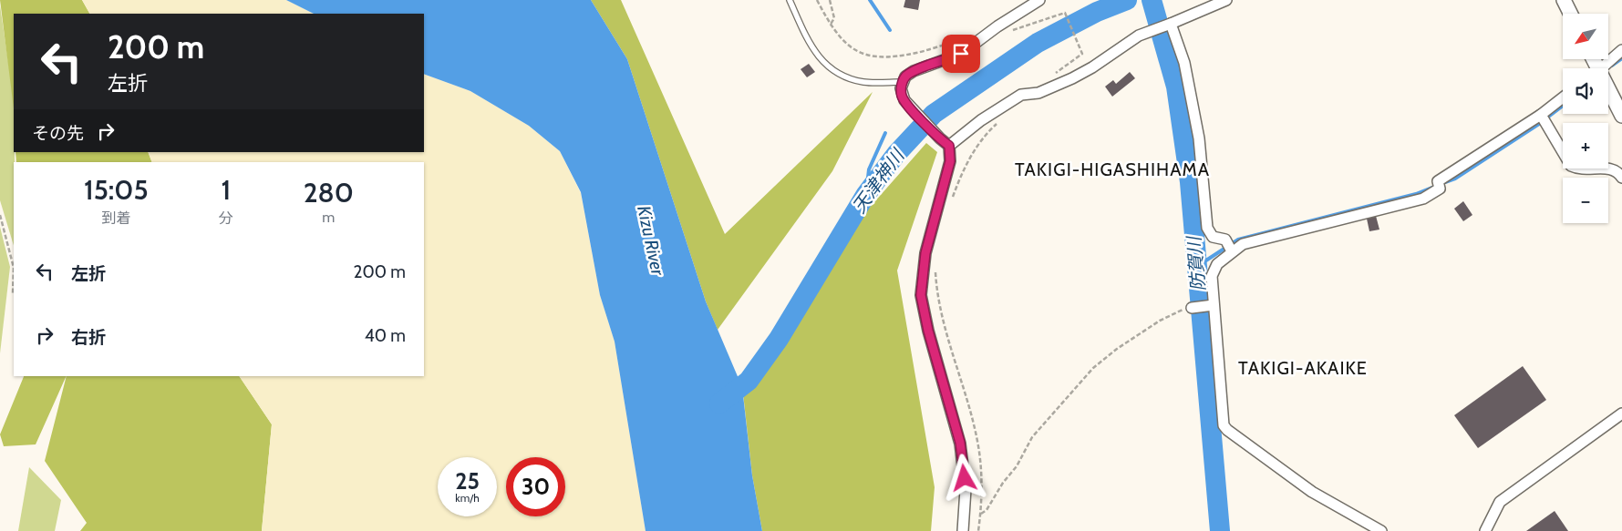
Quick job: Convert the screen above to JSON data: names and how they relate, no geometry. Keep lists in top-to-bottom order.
{
  "districts": ["TAKIGI-HIGASHIHAMA", "TAKIGI-AKAIKE"],
  "water": ["天津神川", "Kizu River", "防賀川"],
  "north": "bottom left",
  "page": {
    "map_buttons": ["+", "−"],
    "turn": ["200 m", "左折"],
    "then": "その先",
    "eta": [
      "15:05",
      "到着",
      "1",
      "分",
      "280",
      "m"
    ],
    "list": [
      {
        "name": "左折",
        "value": "200 m"
      },
      {
        "name": "右折",
        "value": "40 m"
      }
    ],
    "speed": "25 km/h",
    "limit": "30"
  }
}
